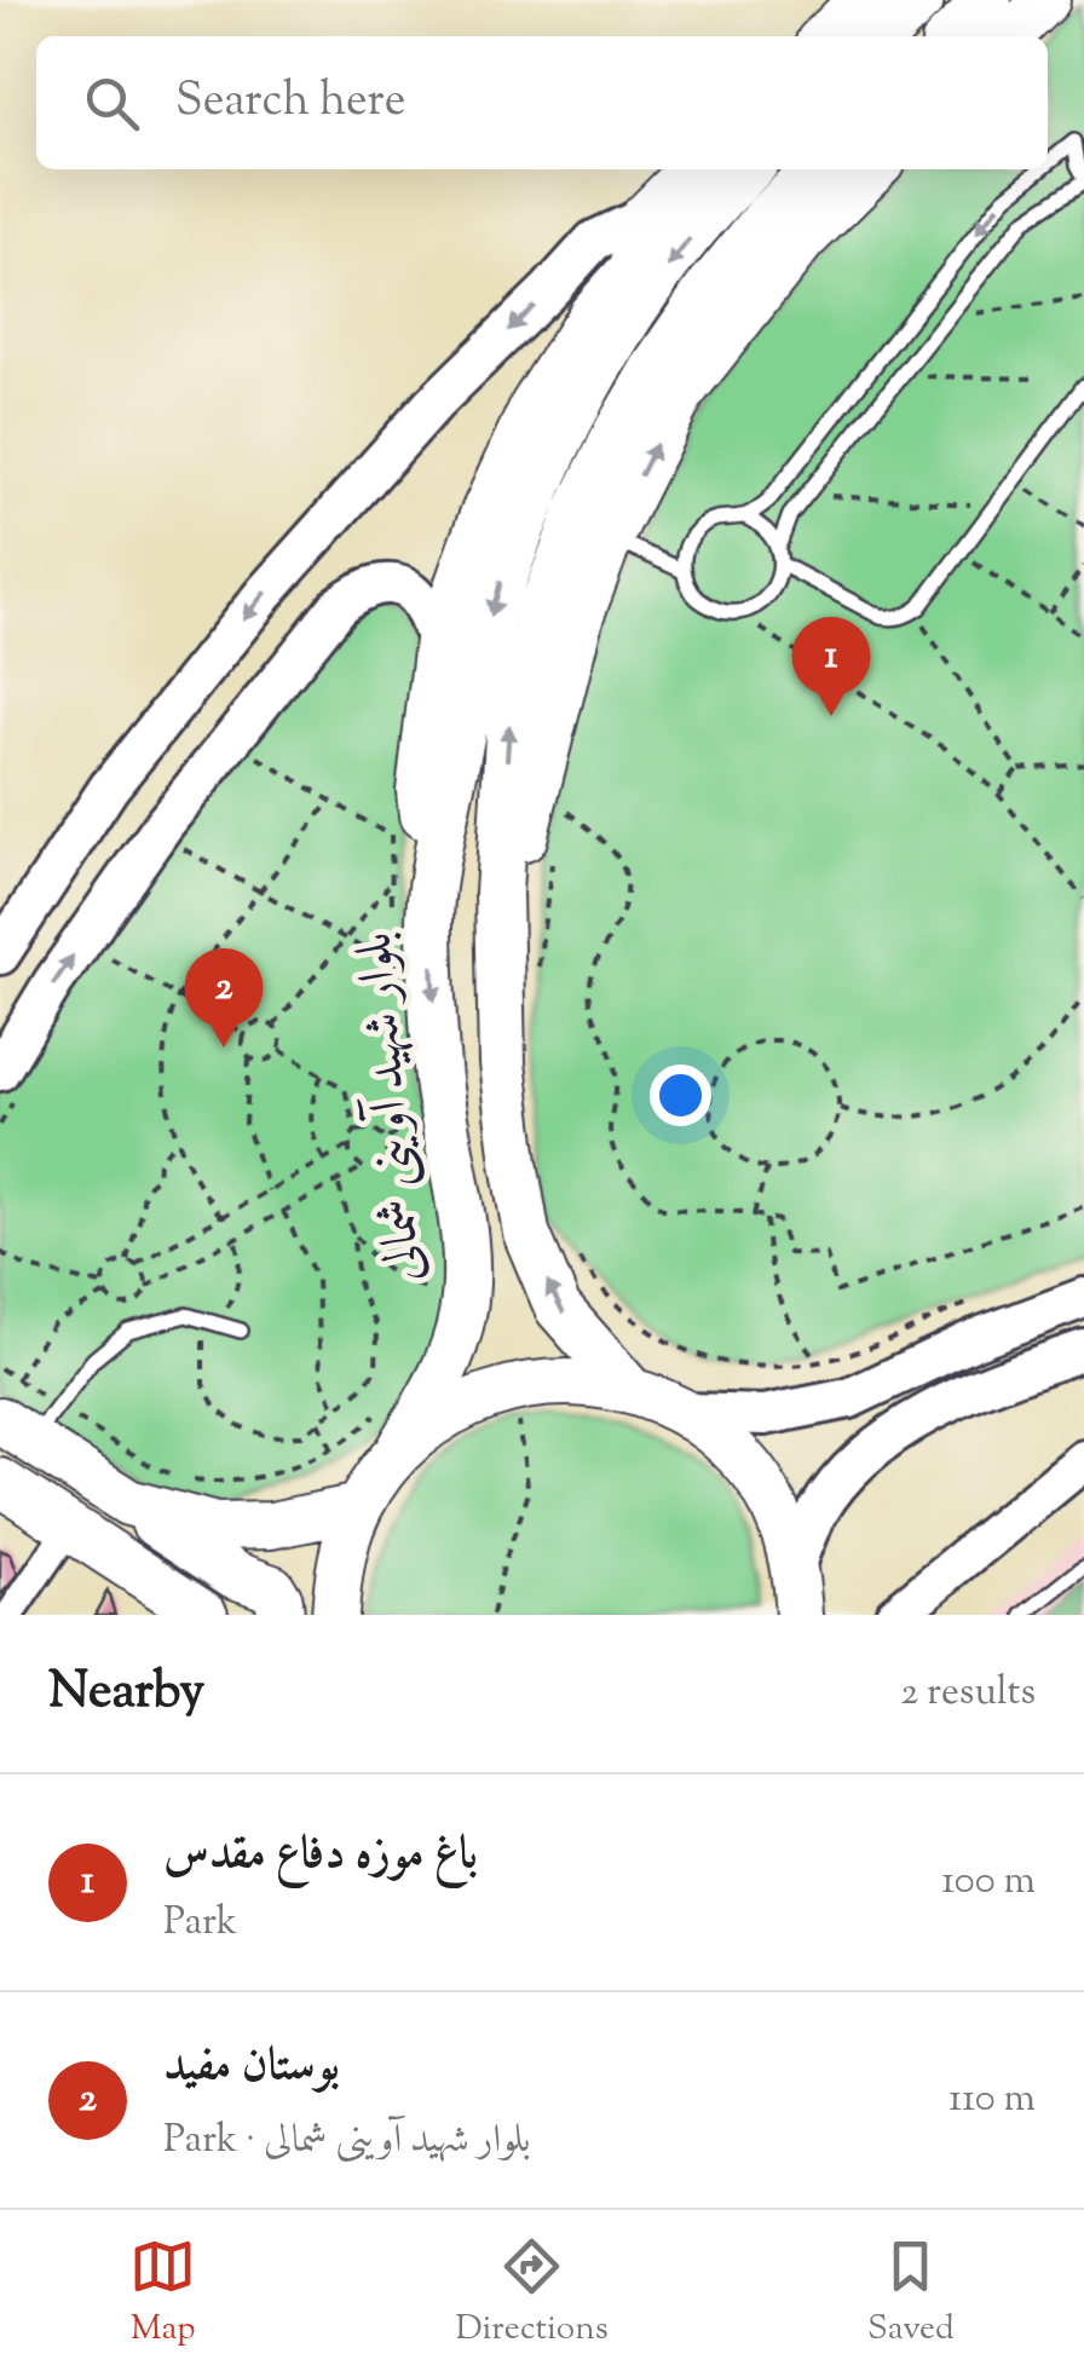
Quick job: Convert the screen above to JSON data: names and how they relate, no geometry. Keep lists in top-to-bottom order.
{
  "streets": {
    "main road": ["بلوار شهید آوینی شمالی"]
  },
  "page": {
    "search": "Search here",
    "pins": ["1", "2"],
    "heading": ["Nearby", "2 results"],
    "list": [
      {
        "mark": "1",
        "name": "باغ موزه دفاع مقدس",
        "note": "Park",
        "value": "100 m"
      },
      {
        "mark": "2",
        "name": "بوستان مفید",
        "note": "Park · بلوار شهید آوینی شمالی",
        "value": "110 m"
      }
    ],
    "nav": ["Map", "Directions", "Saved"]
  }
}
